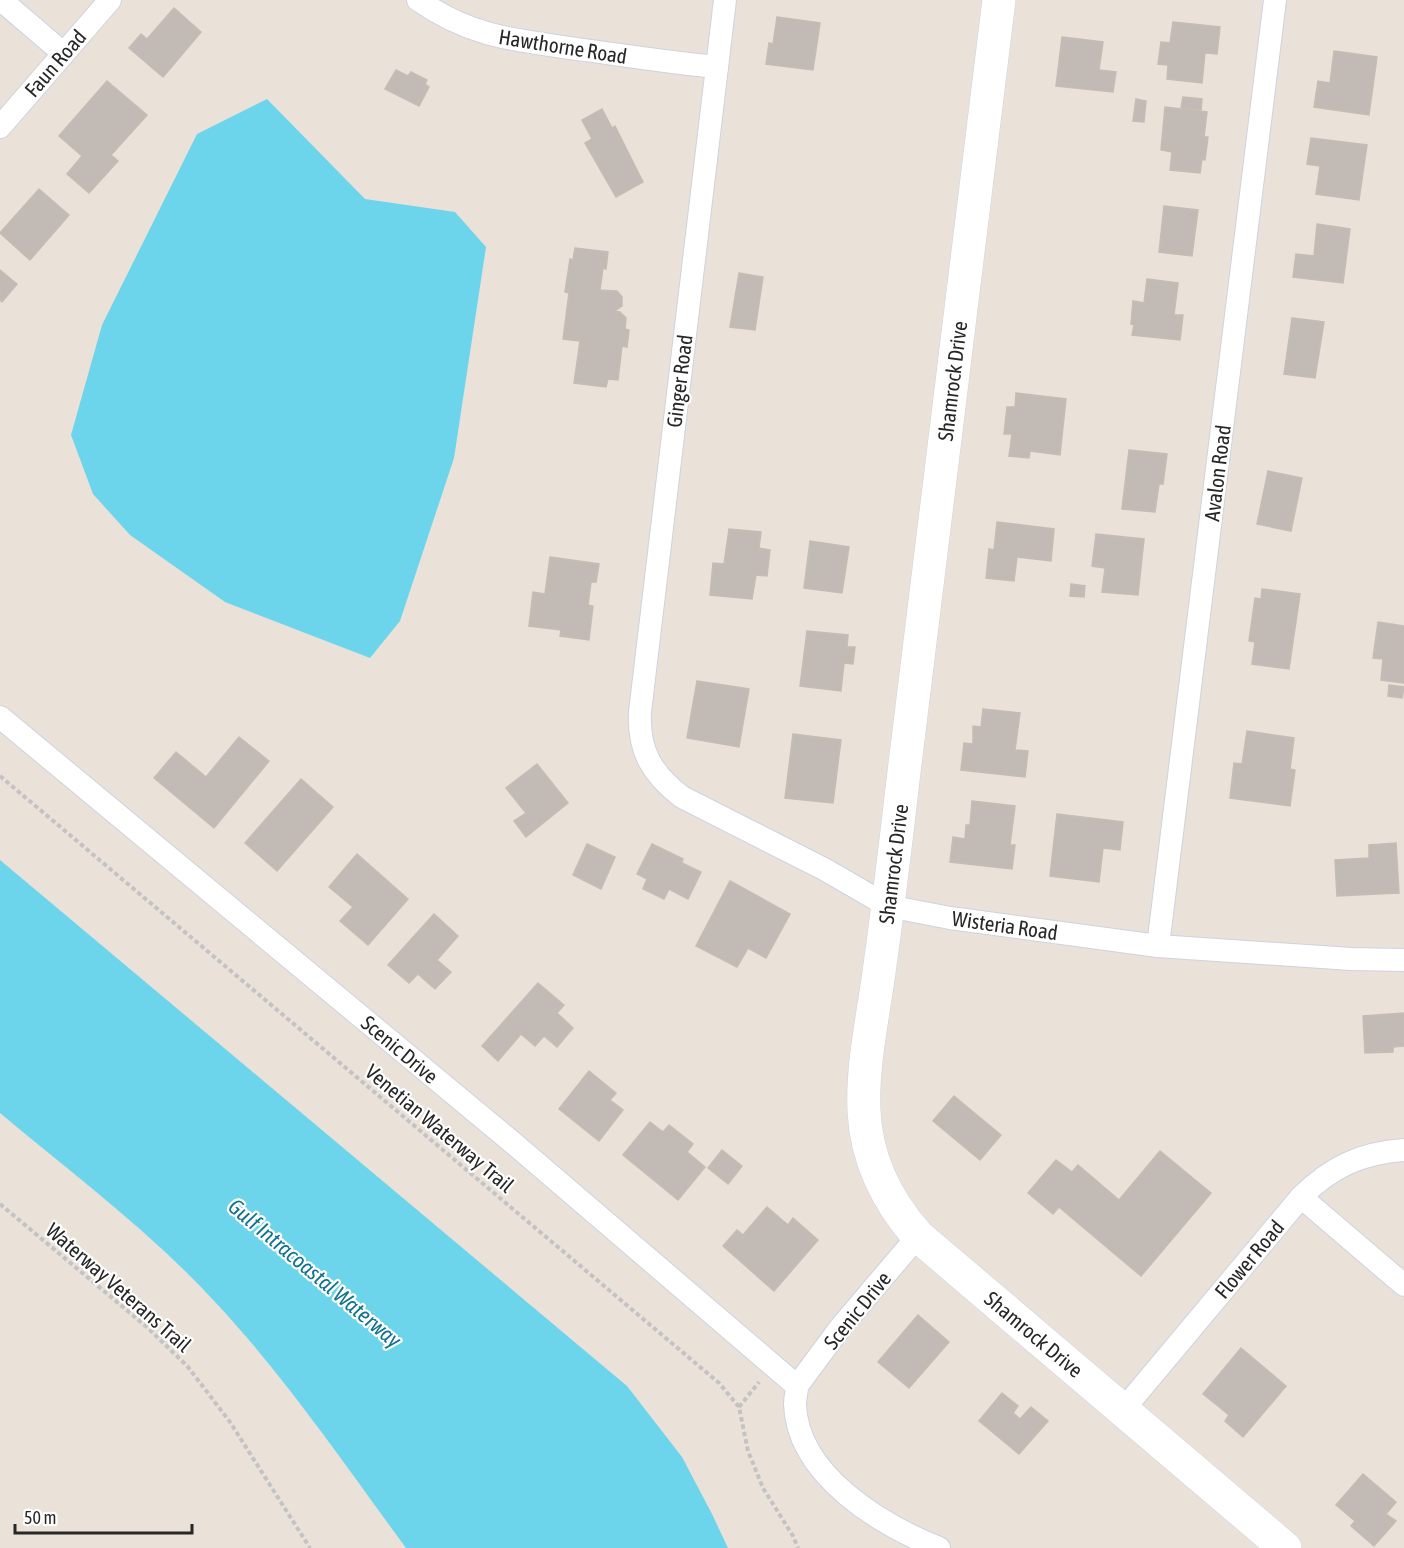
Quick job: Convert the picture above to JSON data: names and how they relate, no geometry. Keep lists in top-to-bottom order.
{
  "streets": {
    "street": [
      "Hawthorne Road",
      "Faun Road",
      "Ginger Road",
      "Shamrock Drive",
      "Avalon Road",
      "Wisteria Road",
      "Scenic Drive",
      "Flower Road"
    ],
    "path": ["Venetian Waterway Trail", "Waterway Veterans Trail"]
  },
  "crossings": [
    ["Hawthorne Road", "Ginger Road"],
    ["Ginger Road", "Wisteria Road"],
    ["Shamrock Drive", "Wisteria Road"],
    ["Shamrock Drive", "Scenic Drive"],
    ["Shamrock Drive", "Flower Road"],
    ["Avalon Road", "Wisteria Road"]
  ],
  "water": ["Gulf Intracoastal Waterway"],
  "scale_bar": "50 m"
}
